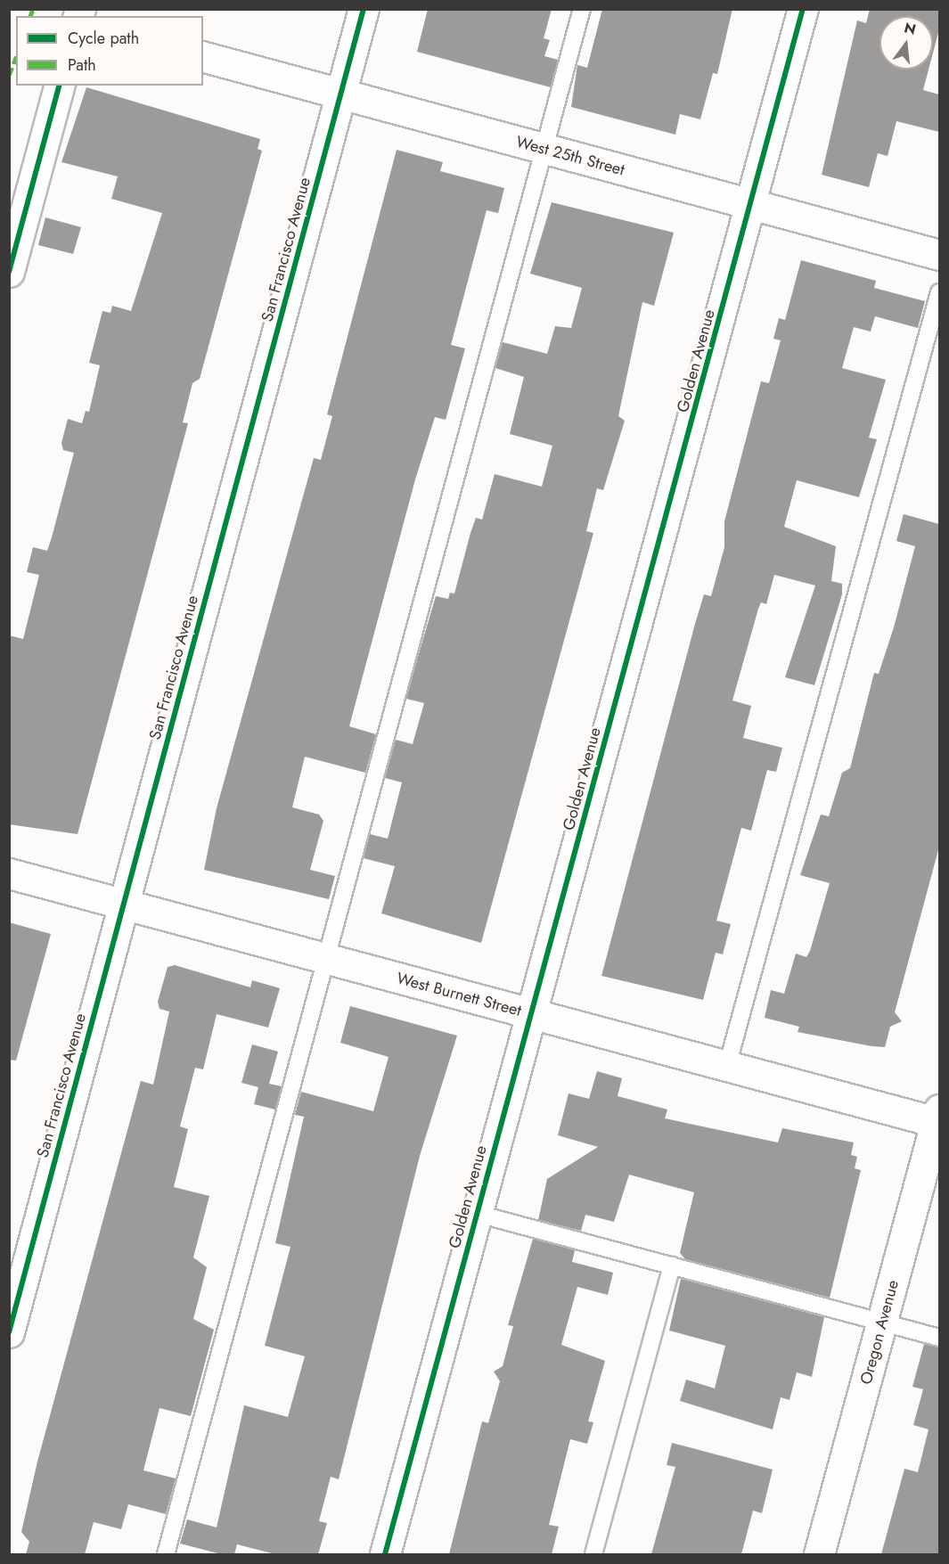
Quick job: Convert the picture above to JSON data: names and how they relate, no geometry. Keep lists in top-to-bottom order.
{
  "streets": {
    "street": [
      "West 25th Street",
      "San Francisco Avenue",
      "Golden Avenue",
      "West Burnett Street",
      "Oregon Avenue"
    ]
  },
  "crossings": [
    ["West 25th Street", "San Francisco Avenue"],
    ["West 25th Street", "Golden Avenue"],
    ["San Francisco Avenue", "West Burnett Street"],
    ["Golden Avenue", "West Burnett Street"],
    ["West Burnett Street", "Oregon Avenue"]
  ],
  "legend": ["Cycle path", "Path"],
  "north": "top"
}
